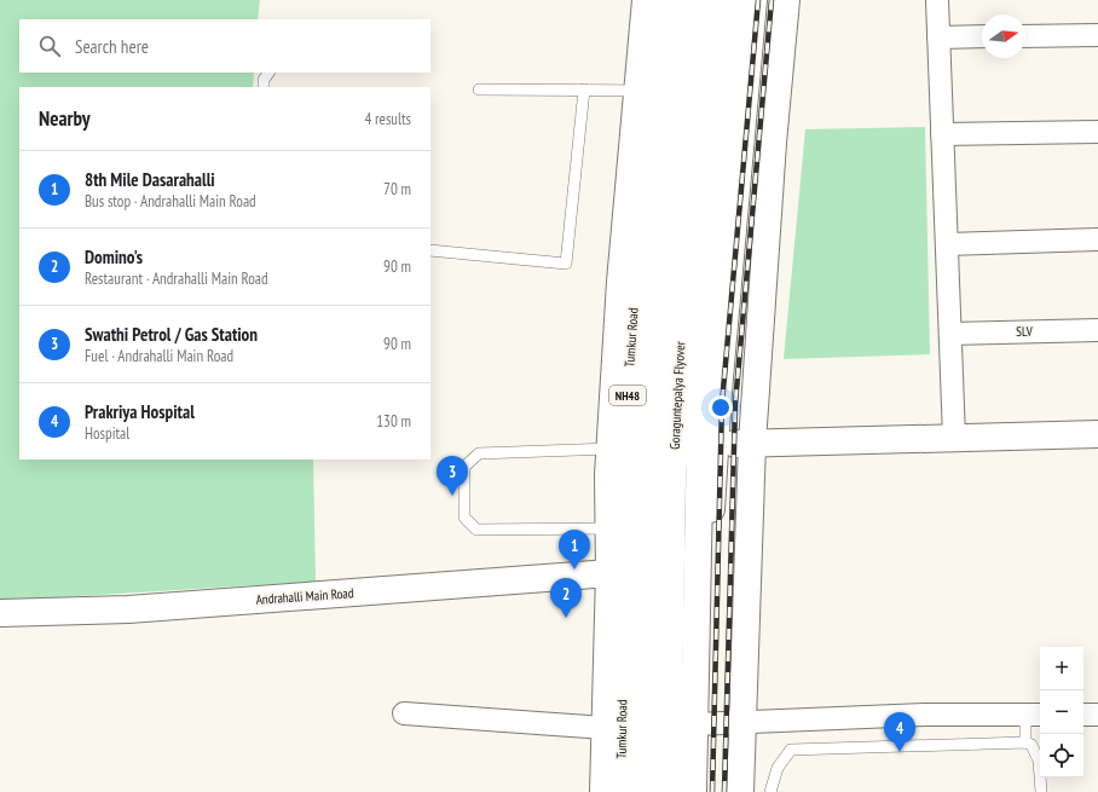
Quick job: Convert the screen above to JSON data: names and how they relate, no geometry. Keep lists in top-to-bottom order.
{
  "streets": {
    "main road": [
      "Tumkur Road",
      "NH48",
      "Goraguntepalya Flyover",
      "Andrahalli Main Road"
    ],
    "street": ["SLV"]
  },
  "north": "right",
  "page": {
    "search": "Search here",
    "heading": ["Nearby", "4 results"],
    "list": [
      {
        "mark": "1",
        "name": "8th Mile Dasarahalli",
        "note": "Bus stop · Andrahalli Main Road",
        "value": "70 m"
      },
      {
        "mark": "2",
        "name": "Domino's",
        "note": "Restaurant · Andrahalli Main Road",
        "value": "90 m"
      },
      {
        "mark": "3",
        "name": "Swathi Petrol / Gas Station",
        "note": "Fuel · Andrahalli Main Road",
        "value": "90 m"
      },
      {
        "mark": "4",
        "name": "Prakriya Hospital",
        "note": "Hospital",
        "value": "130 m"
      }
    ],
    "pins": [
      "3",
      "1",
      "2",
      "4"
    ],
    "map_buttons": ["+", "−"]
  }
}
